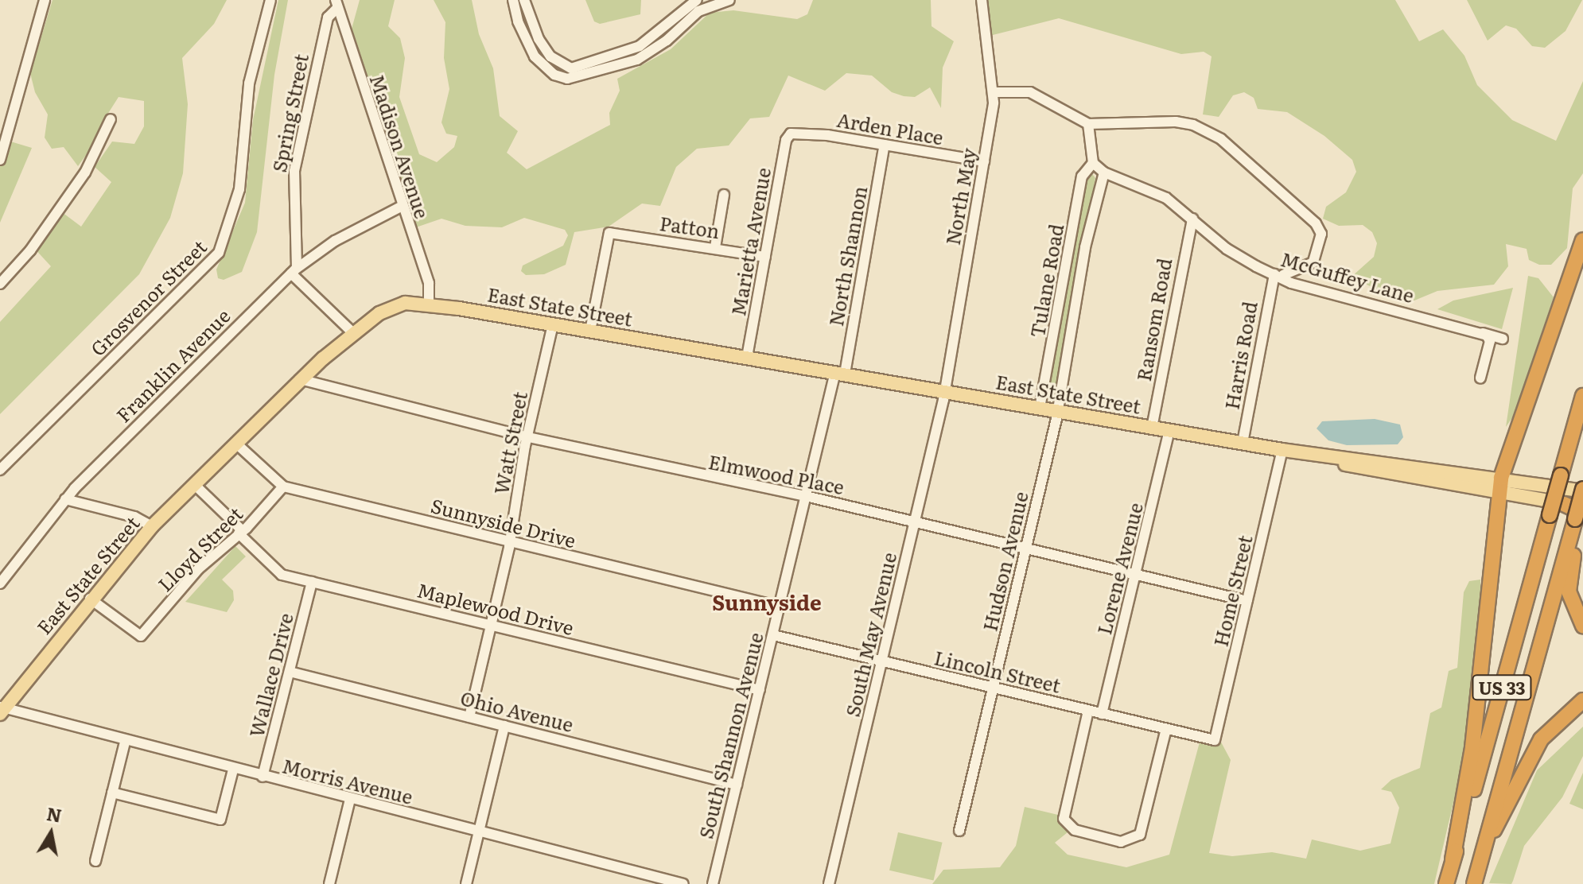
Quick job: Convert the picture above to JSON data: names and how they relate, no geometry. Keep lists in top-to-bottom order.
{
  "streets": {
    "highway": ["US 33"],
    "main road": ["East State Street"],
    "street": [
      "Spring Street",
      "Arden Place",
      "Madison Avenue",
      "North May",
      "Patton",
      "Marietta Avenue",
      "North Shannon",
      "McGuffey Lane",
      "Tulane Road",
      "Grosvenor Street",
      "Ransom Road",
      "Harris Road",
      "Franklin Avenue",
      "Watt Street",
      "Elmwood Place",
      "Sunnyside Drive",
      "Lloyd Street",
      "Hudson Avenue",
      "Lorene Avenue",
      "Home Street",
      "Maplewood Drive",
      "South May Avenue",
      "Lincoln Street",
      "Wallace Drive",
      "Ohio Avenue",
      "South Shannon Avenue",
      "Morris Avenue"
    ]
  },
  "crossings": [
    ["Spring Street", "Madison Avenue"],
    ["Spring Street", "Franklin Avenue"],
    ["Arden Place", "North May"],
    ["Arden Place", "Marietta Avenue"],
    ["Arden Place", "North Shannon"],
    ["Madison Avenue", "East State Street"],
    ["Madison Avenue", "Franklin Avenue"],
    ["North May", "East State Street"],
    ["North May", "South May Avenue"],
    ["Patton", "Marietta Avenue"],
    ["Patton", "East State Street"],
    ["Marietta Avenue", "East State Street"],
    ["North Shannon", "East State Street"],
    ["North Shannon", "South Shannon Avenue"],
    ["McGuffey Lane", "Tulane Road"],
    ["McGuffey Lane", "Ransom Road"],
    ["McGuffey Lane", "Harris Road"],
    ["Tulane Road", "East State Street"],
    ["Tulane Road", "Hudson Avenue"],
    ["East State Street", "Ransom Road"],
    ["East State Street", "Harris Road"],
    ["East State Street", "Watt Street"],
    ["East State Street", "Elmwood Place"],
    ["East State Street", "Sunnyside Drive"],
    ["East State Street", "Lloyd Street"],
    ["East State Street", "Hudson Avenue"],
    ["East State Street", "Lorene Avenue"],
    ["East State Street", "Home Street"],
    ["East State Street", "Maplewood Drive"],
    ["East State Street", "South May Avenue"],
    ["East State Street", "US 33"],
    ["East State Street", "South Shannon Avenue"],
    ["East State Street", "Morris Avenue"],
    ["Watt Street", "Elmwood Place"],
    ["Watt Street", "Sunnyside Drive"],
    ["Watt Street", "Maplewood Drive"],
    ["Watt Street", "Ohio Avenue"],
    ["Elmwood Place", "Hudson Avenue"],
    ["Elmwood Place", "Lorene Avenue"],
    ["Elmwood Place", "Home Street"],
    ["Elmwood Place", "South May Avenue"],
    ["Elmwood Place", "South Shannon Avenue"],
    ["Sunnyside Drive", "Lloyd Street"],
    ["Sunnyside Drive", "South Shannon Avenue"],
    ["Lloyd Street", "Maplewood Drive"],
    ["Hudson Avenue", "Lincoln Street"],
    ["Lorene Avenue", "Lincoln Street"],
    ["Home Street", "Lincoln Street"],
    ["Maplewood Drive", "Wallace Drive"],
    ["Maplewood Drive", "South Shannon Avenue"],
    ["South May Avenue", "Lincoln Street"],
    ["Lincoln Street", "South Shannon Avenue"],
    ["Wallace Drive", "Ohio Avenue"],
    ["Wallace Drive", "Morris Avenue"],
    ["Ohio Avenue", "South Shannon Avenue"]
  ],
  "districts": ["Sunnyside"],
  "north": "top"
}
